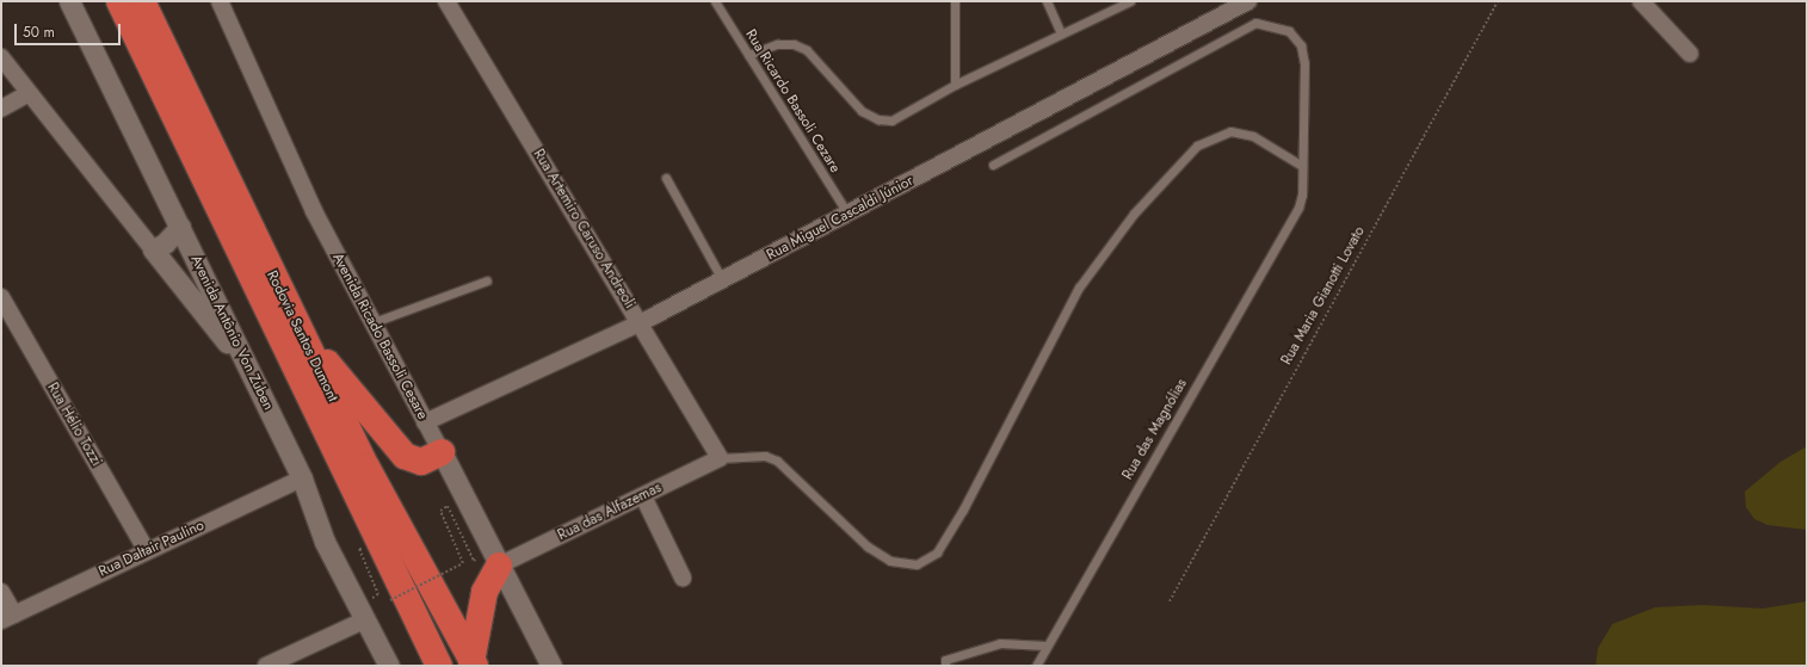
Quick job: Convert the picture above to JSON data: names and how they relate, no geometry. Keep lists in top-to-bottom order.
{
  "streets": {
    "highway": ["Rodovia Santos Dumont"],
    "street": [
      "Rua Miguel Cascaldi Júnior",
      "Rua Artemiro Caruso Andreoli",
      "Avenida Antônio Von Zuben",
      "Avenida Ricado Bassoli Cesare",
      "Rua Hélio Tozzi",
      "Rua das Alfazemas",
      "Rua Daltair Paulino"
    ],
    "lane": ["Rua Ricardo Bassoli Cezare", "Rua das Magnólias"],
    "path": ["Rua Maria Gianotti Lovato"]
  },
  "crossings": [
    ["Rua Ricardo Bassoli Cezare", "Rua Miguel Cascaldi Júnior"],
    ["Rua Miguel Cascaldi Júnior", "Rua Artemiro Caruso Andreoli"],
    ["Rua Miguel Cascaldi Júnior", "Avenida Ricado Bassoli Cesare"],
    ["Rua Artemiro Caruso Andreoli", "Rua das Alfazemas"],
    ["Avenida Antônio Von Zuben", "Rua Daltair Paulino"],
    ["Avenida Ricado Bassoli Cesare", "Rua das Alfazemas"],
    ["Rua Hélio Tozzi", "Rua Daltair Paulino"]
  ],
  "scale_bar": "50 m"
}
